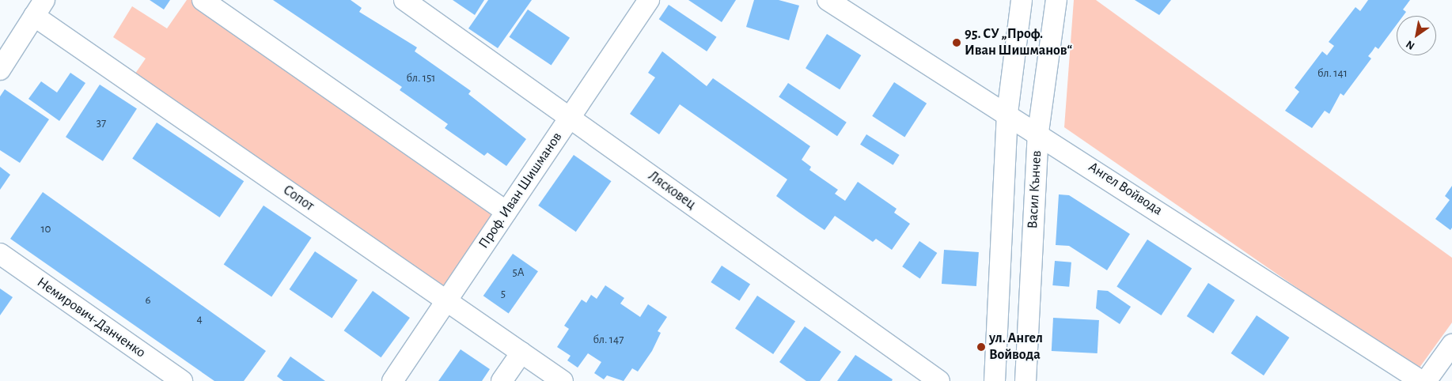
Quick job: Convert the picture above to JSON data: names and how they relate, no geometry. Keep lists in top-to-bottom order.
{
  "streets": {
    "street": [
      "Ангел Войвода",
      "Васил Кънчев",
      "Проф. Иван Шишманов",
      "Лясковец",
      "Сопот",
      "Немирович-Данченко"
    ]
  },
  "crossings": [
    ["Ангел Войвода", "Васил Кънчев"],
    ["Проф. Иван Шишманов", "Лясковец"],
    ["Проф. Иван Шишманов", "Сопот"]
  ],
  "places": ["95. СУ „Проф. Иван Шишманов“", "ул. Ангел Войвода"],
  "house_numbers": [
    "бл. 141",
    "бл. 151",
    "37",
    "10",
    "5А",
    "5",
    "6",
    "4",
    "бл. 147"
  ],
  "north": "bottom left"
}
